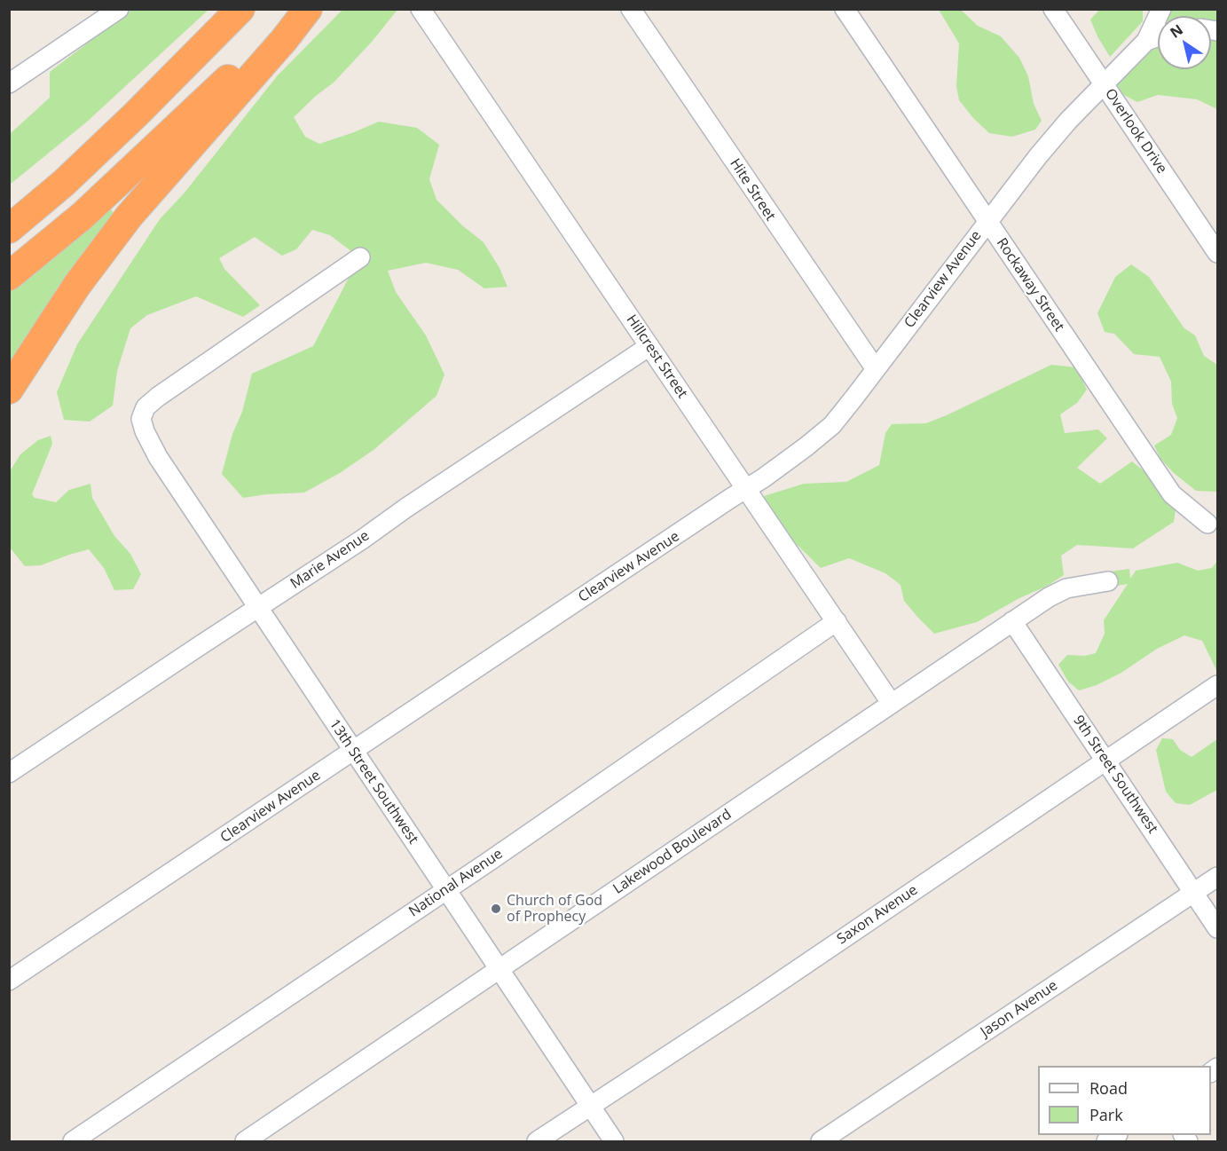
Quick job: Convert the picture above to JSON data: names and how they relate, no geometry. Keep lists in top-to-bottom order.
{
  "streets": {
    "street": [
      "Overlook Drive",
      "Hite Street",
      "Clearview Avenue",
      "Rockaway Street",
      "Hillcrest Street",
      "Marie Avenue",
      "9th Street Southwest",
      "13th Street Southwest",
      "Lakewood Boulevard",
      "National Avenue",
      "Saxon Avenue",
      "Jason Avenue"
    ]
  },
  "crossings": [
    ["Overlook Drive", "Clearview Avenue"],
    ["Hite Street", "Clearview Avenue"],
    ["Clearview Avenue", "Rockaway Street"],
    ["Clearview Avenue", "Hillcrest Street"],
    ["Clearview Avenue", "13th Street Southwest"],
    ["Hillcrest Street", "Marie Avenue"],
    ["Hillcrest Street", "Lakewood Boulevard"],
    ["Hillcrest Street", "National Avenue"],
    ["Marie Avenue", "13th Street Southwest"],
    ["9th Street Southwest", "Lakewood Boulevard"],
    ["9th Street Southwest", "Saxon Avenue"],
    ["9th Street Southwest", "Jason Avenue"],
    ["13th Street Southwest", "Lakewood Boulevard"],
    ["13th Street Southwest", "National Avenue"],
    ["13th Street Southwest", "Saxon Avenue"]
  ],
  "places": ["Church of God of Prophecy"],
  "legend": ["Road", "Park"],
  "north": "top left"
}
